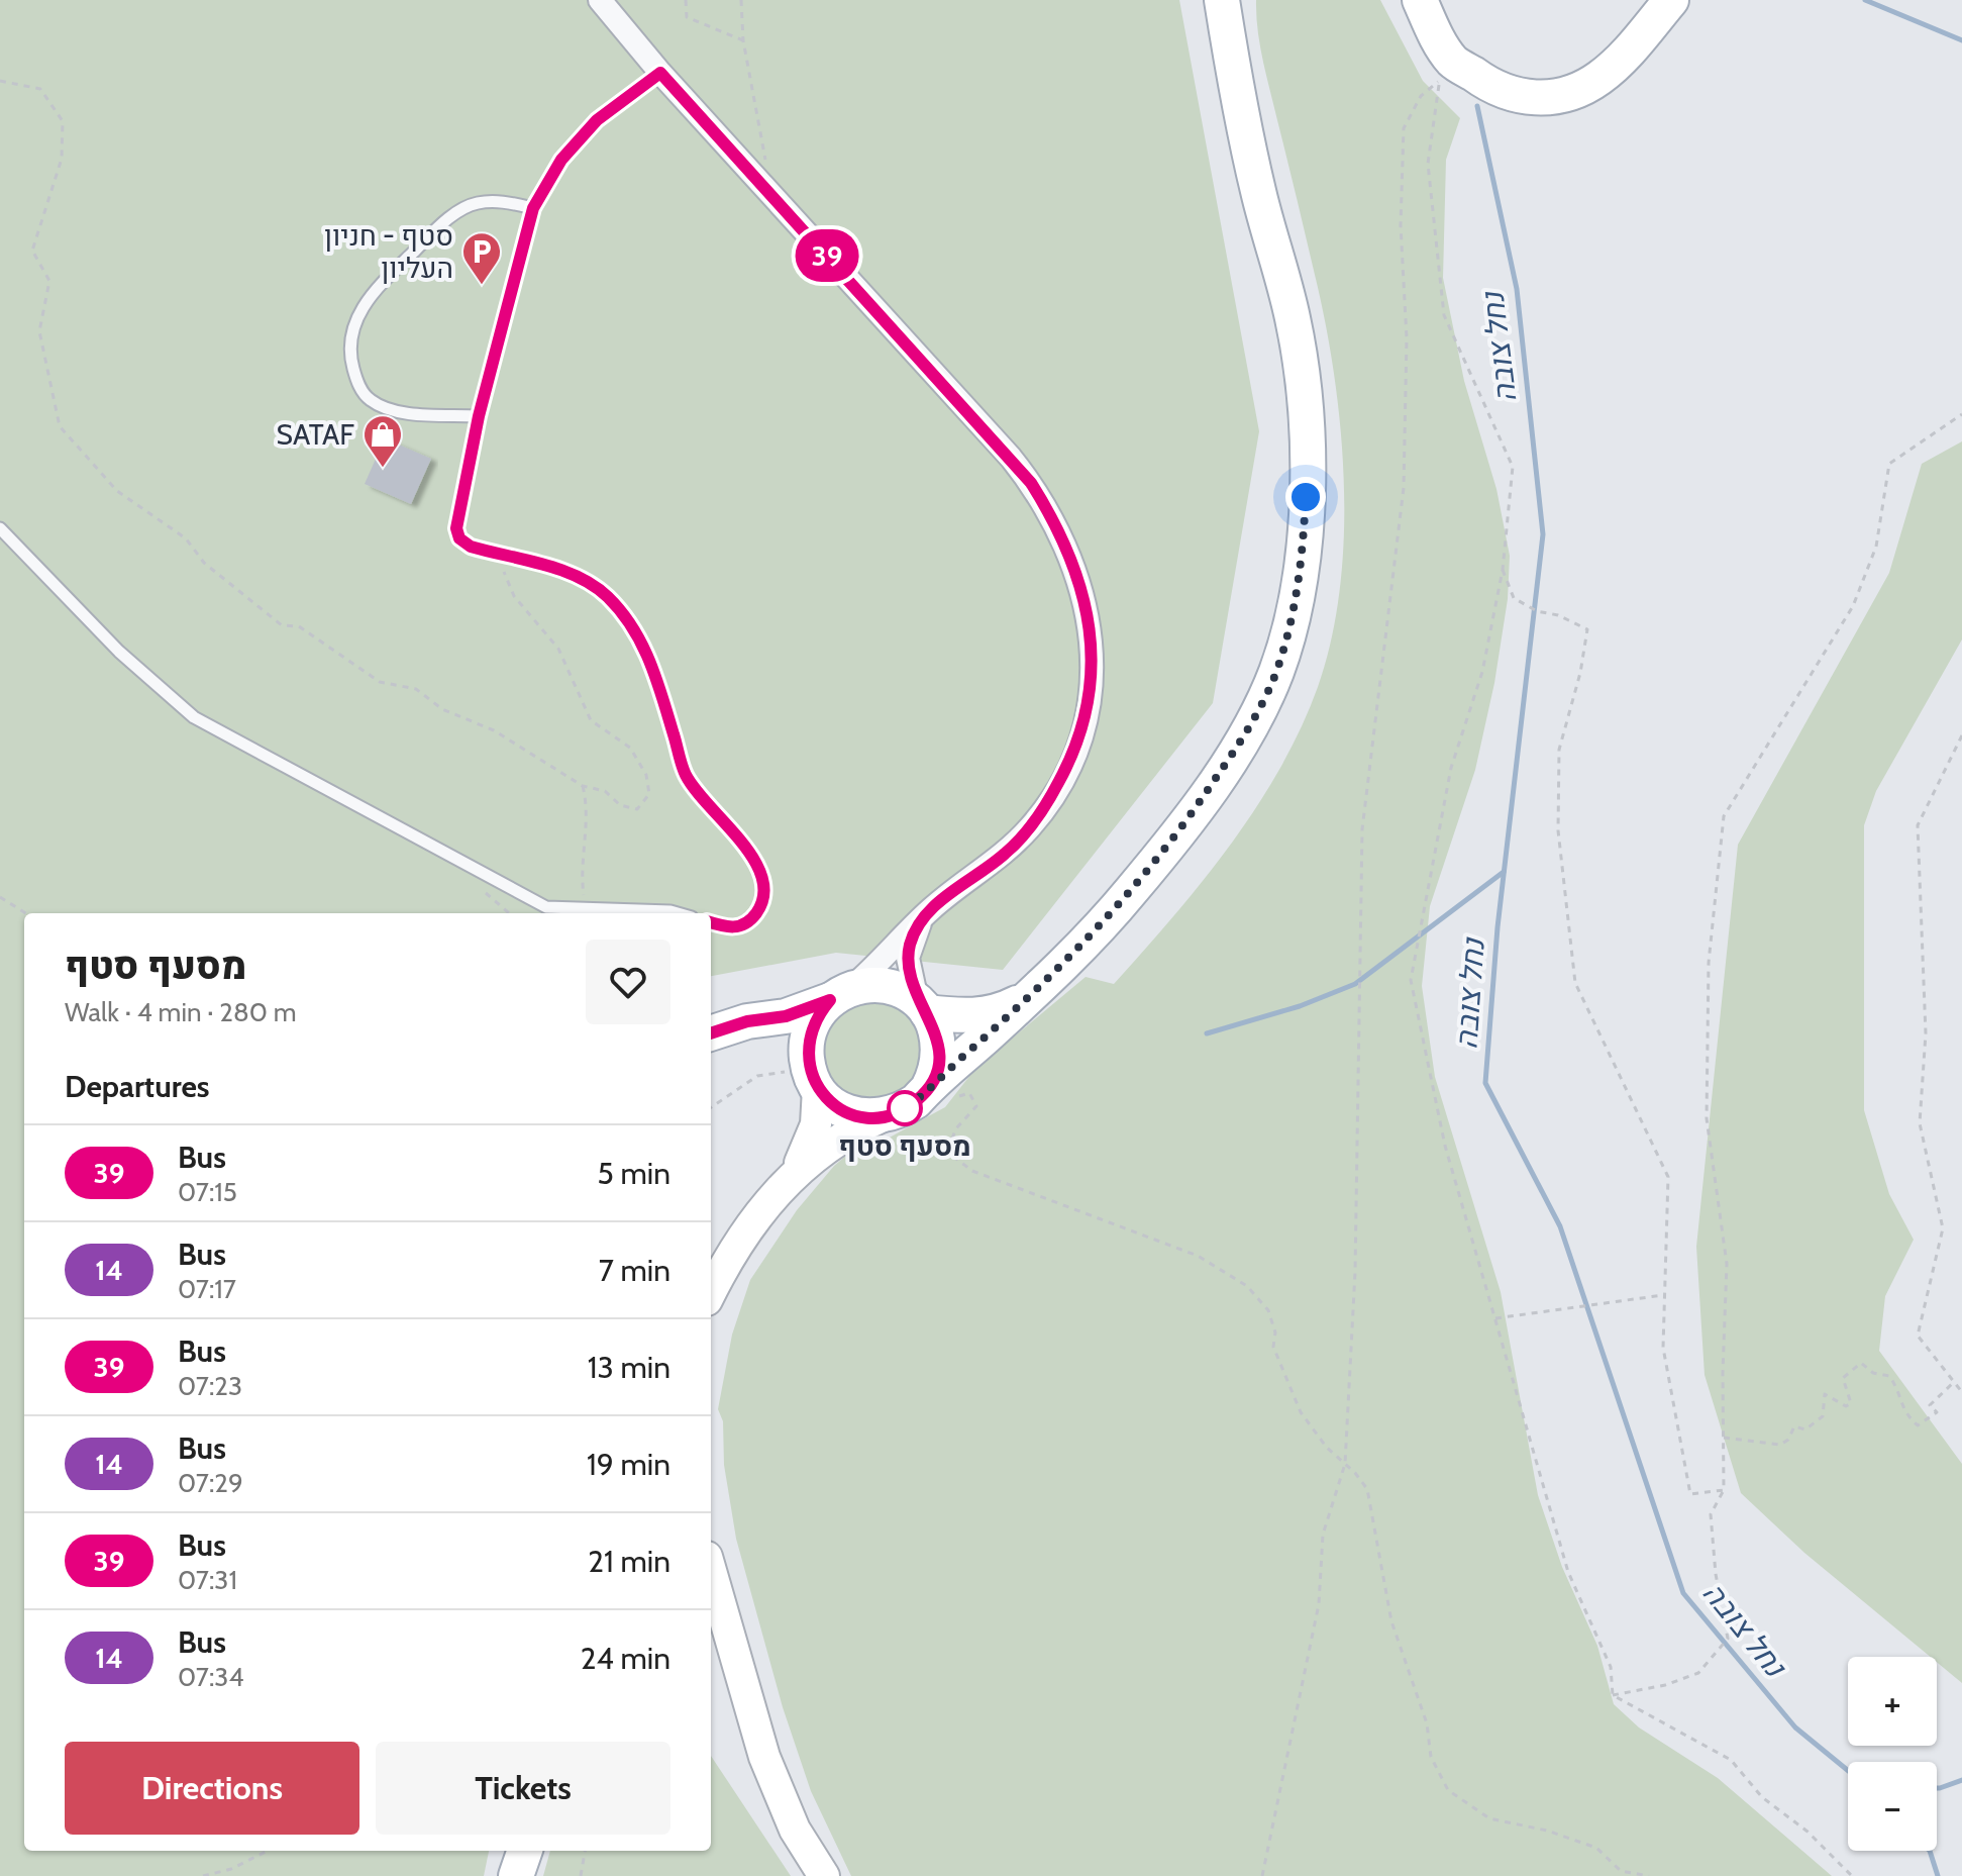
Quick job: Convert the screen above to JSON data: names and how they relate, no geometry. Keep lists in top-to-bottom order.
{
  "water": ["נחל צובה"],
  "places": {
    "parking": ["סטף - חניון העליון"],
    "shop": ["SATAF"],
    "other": ["מסעף סטף"]
  },
  "lines": ["bus line 39"],
  "page": {
    "on_map": "39",
    "heading": [
      ["מסעף סטף", "Walk · 4 min · 280 m"],
      "Departures"
    ],
    "list": [
      {
        "mark": "39",
        "name": "Bus",
        "note": "07:15",
        "value": "5 min"
      },
      {
        "mark": "14",
        "name": "Bus",
        "note": "07:17",
        "value": "7 min"
      },
      {
        "mark": "39",
        "name": "Bus",
        "note": "07:23",
        "value": "13 min"
      },
      {
        "mark": "14",
        "name": "Bus",
        "note": "07:29",
        "value": "19 min"
      },
      {
        "mark": "39",
        "name": "Bus",
        "note": "07:31",
        "value": "21 min"
      },
      {
        "mark": "14",
        "name": "Bus",
        "note": "07:34",
        "value": "24 min"
      }
    ],
    "map_buttons": ["+", "−"],
    "buttons": ["Directions", "Tickets"]
  }
}
